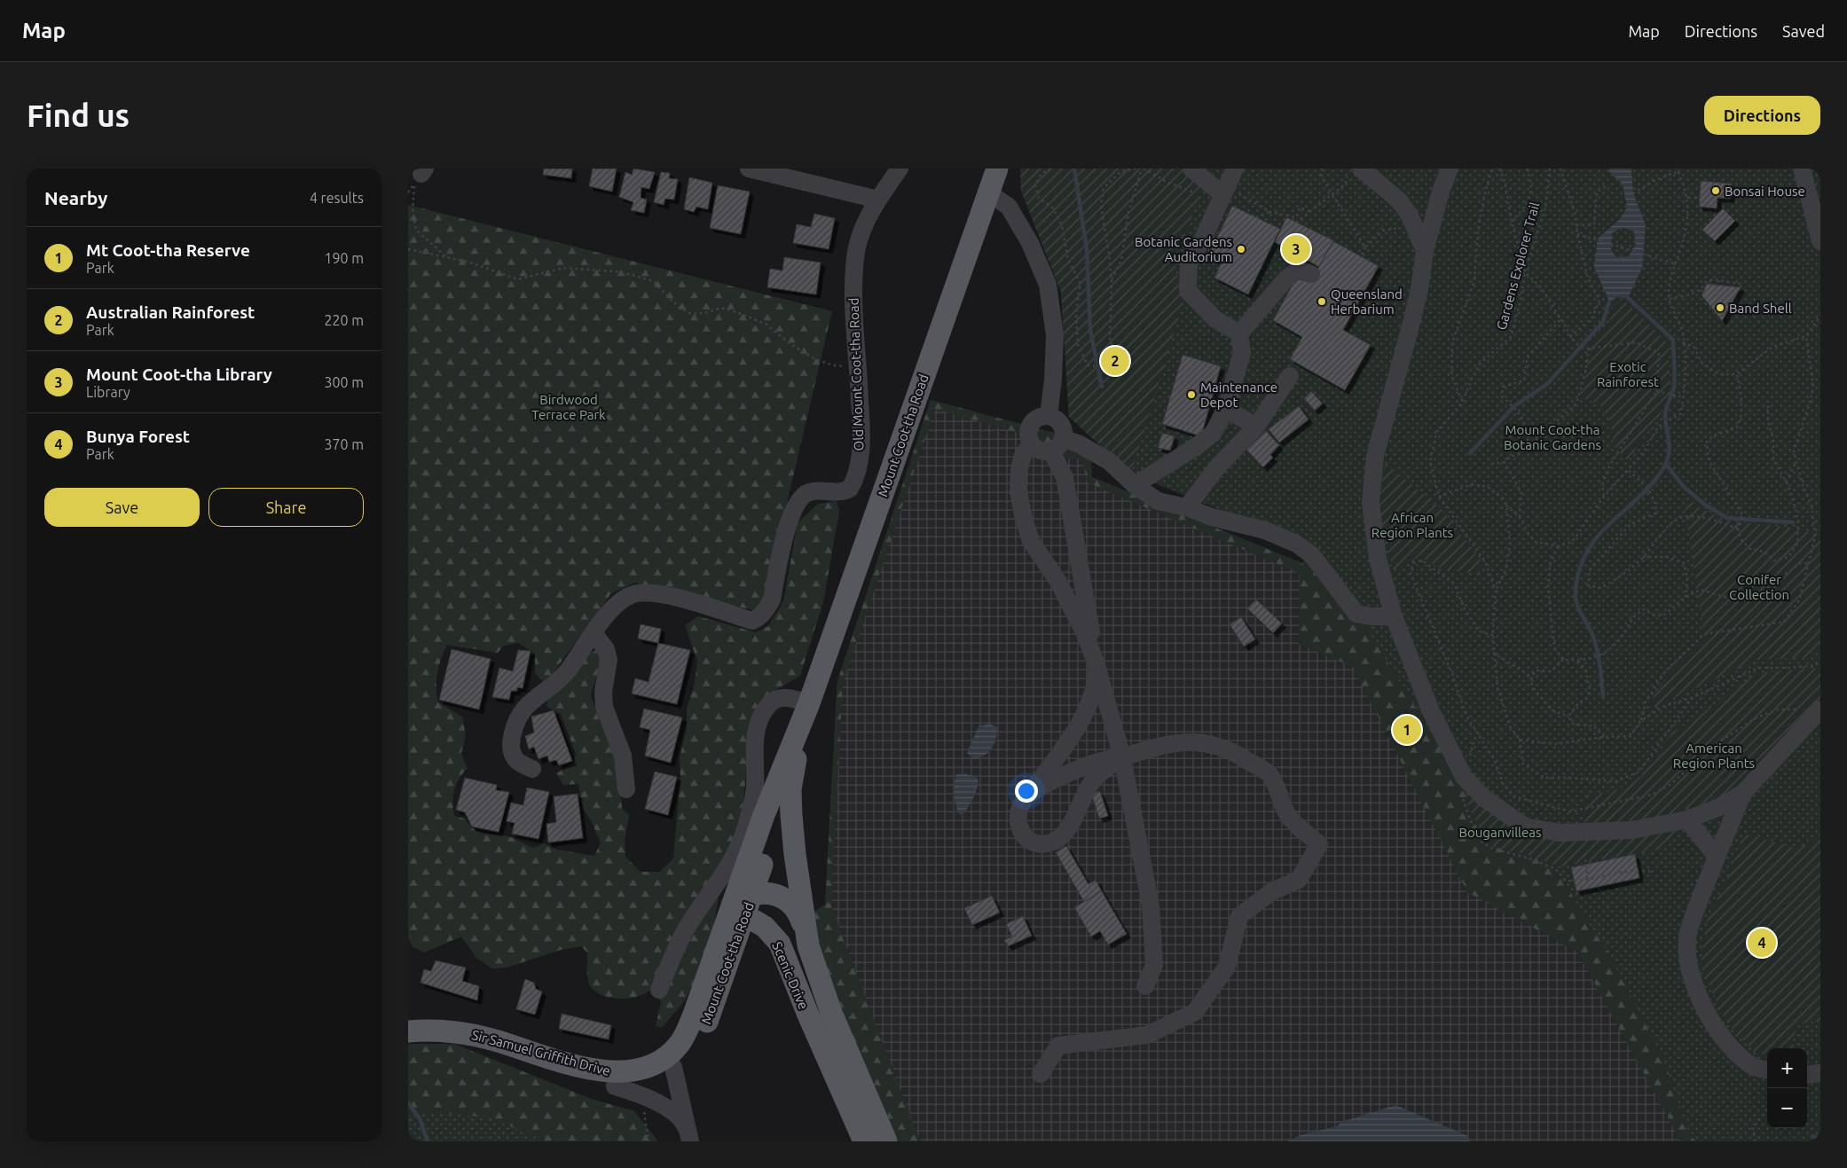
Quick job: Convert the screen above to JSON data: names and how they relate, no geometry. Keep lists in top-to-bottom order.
{
  "streets": {
    "main road": ["Mount Coot-tha Road", "Scenic Drive", "Sir Samuel Griffith Drive"],
    "street": ["Old Mount Coot-tha Road"],
    "path": ["Gardens Explorer Trail"]
  },
  "crossings": [
    ["Mount Coot-tha Road", "Scenic Drive"],
    ["Mount Coot-tha Road", "Sir Samuel Griffith Drive"],
    ["Scenic Drive", "Sir Samuel Griffith Drive"]
  ],
  "parks": [
    "Exotic Rainforest",
    "Birdwood Terrace Park",
    "Mount Coot-tha Botanic Gardens",
    "African Region Plants",
    "Conifer Collection",
    "American Region Plants",
    "Bouganvilleas"
  ],
  "places": [
    "Bonsai House",
    "Botanic Gardens Auditorium",
    "Queensland Herbarium",
    "Band Shell",
    "Maintenance Depot"
  ],
  "page": {
    "header": "Map",
    "nav": ["Map", "Directions", "Saved"],
    "buttons": [
      "Directions",
      ["Save", "Share"]
    ],
    "title": "Find us",
    "heading": ["Nearby", "4 results"],
    "list": [
      {
        "mark": "1",
        "name": "Mt Coot-tha Reserve",
        "note": "Park",
        "value": "190 m"
      },
      {
        "mark": "2",
        "name": "Australian Rainforest",
        "note": "Park",
        "value": "220 m"
      },
      {
        "mark": "3",
        "name": "Mount Coot-tha Library",
        "note": "Library",
        "value": "300 m"
      },
      {
        "mark": "4",
        "name": "Bunya Forest",
        "note": "Park",
        "value": "370 m"
      }
    ],
    "pins": [
      "3",
      "2",
      "1",
      "4"
    ],
    "map_buttons": ["+", "−"]
  }
}
